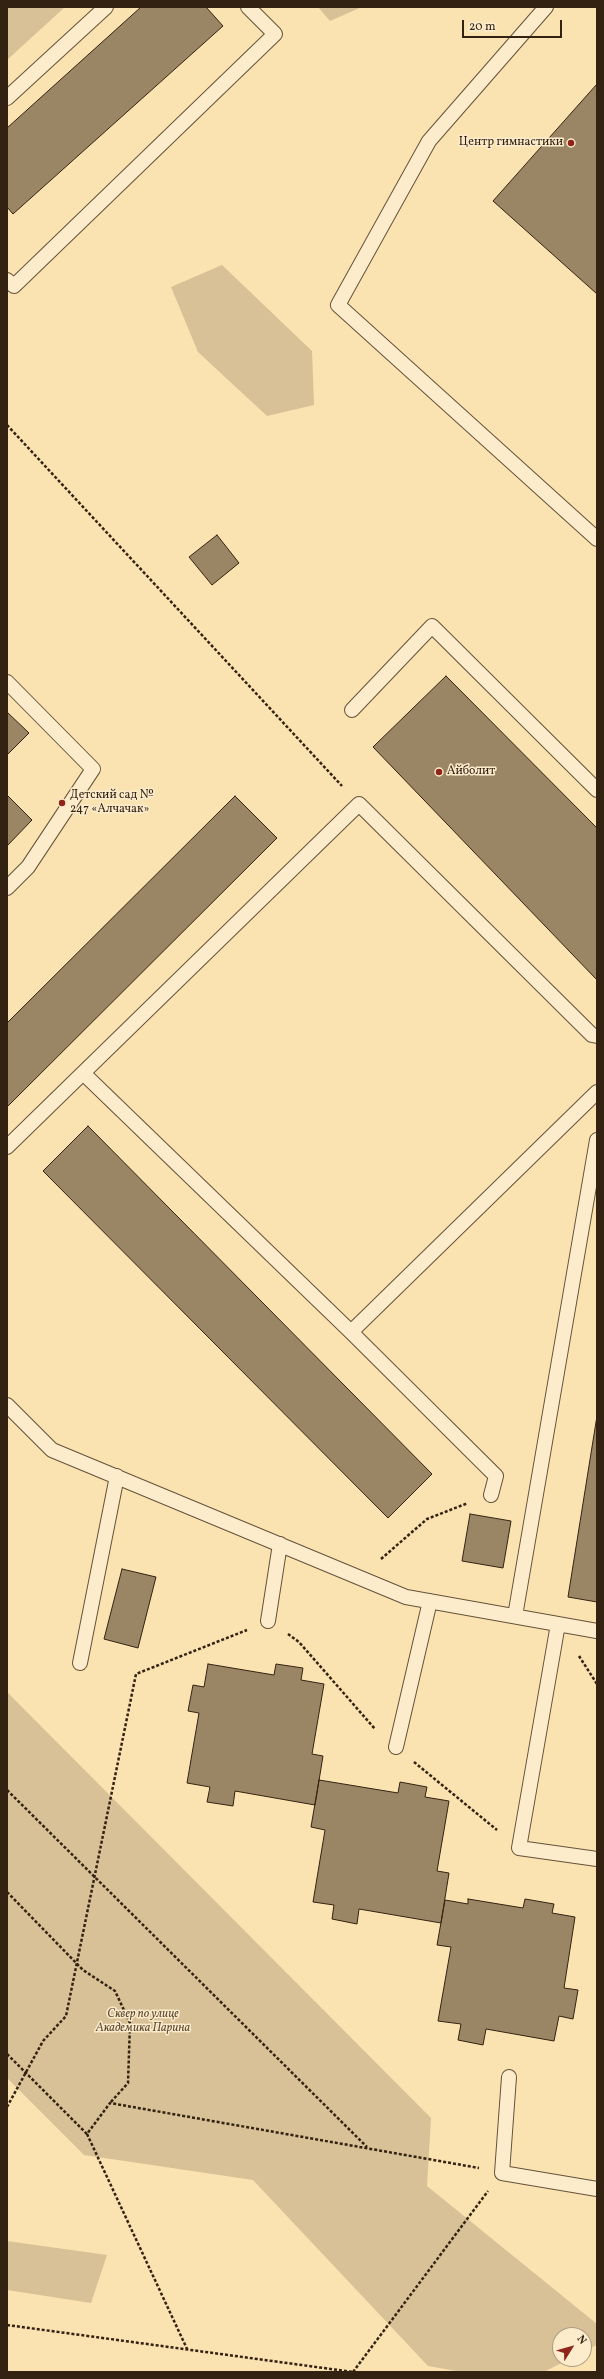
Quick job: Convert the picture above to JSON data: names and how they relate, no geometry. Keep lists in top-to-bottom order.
{
  "parks": ["Сквер по улице Академика Парина"],
  "places": ["Центр гимнастики", "Айболит", "Детский сад № 247 «Алчачак»"],
  "scale_bar": "20 m",
  "north": "top right"
}
